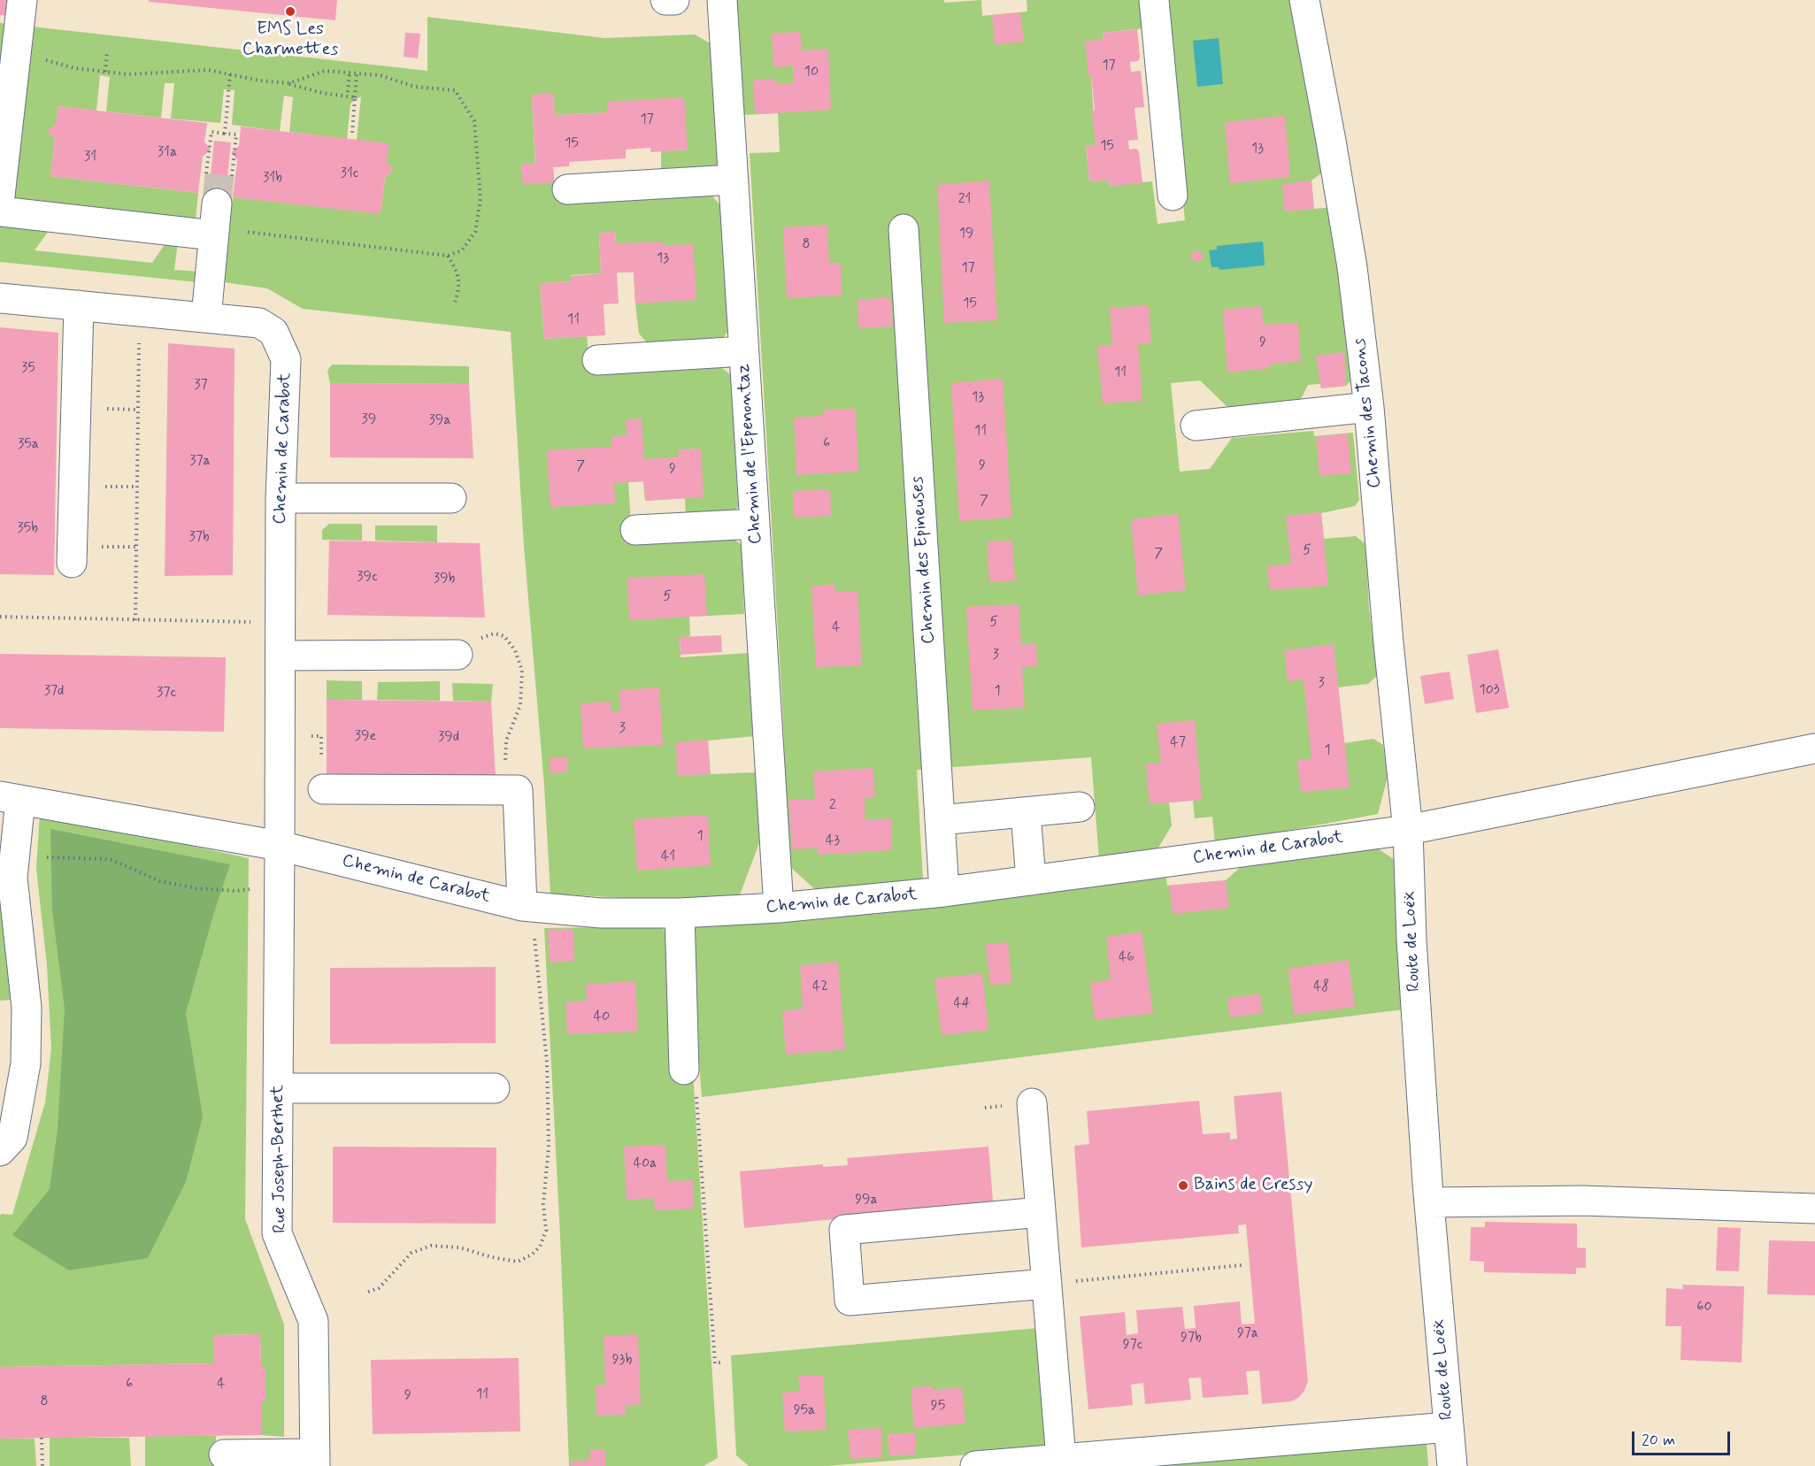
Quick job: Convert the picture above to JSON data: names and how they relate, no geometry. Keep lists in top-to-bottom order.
{
  "streets": {
    "street": [
      "Chemin des Tacons",
      "Chemin de Carabot",
      "Chemin de l'Epenontaz",
      "Chemin des Epineuses",
      "Route de Loëx",
      "Rue Joseph-Berthet"
    ]
  },
  "crossings": [
    ["Chemin des Tacons", "Chemin de Carabot"],
    ["Chemin des Tacons", "Route de Loëx"],
    ["Chemin de Carabot", "Chemin de l'Epenontaz"],
    ["Chemin de Carabot", "Chemin des Epineuses"],
    ["Chemin de Carabot", "Route de Loëx"],
    ["Chemin de Carabot", "Rue Joseph-Berthet"]
  ],
  "places": ["EMS Les Charmettes", "Bains de Cressy"],
  "house_numbers": [
    "17",
    "10",
    "17",
    "15",
    "15",
    "13",
    "31a",
    "31",
    "31c",
    "31b",
    "21",
    "19",
    "8",
    "13",
    "17",
    "15",
    "11",
    "9",
    "35",
    "11",
    "37",
    "13",
    "39",
    "39a",
    "11",
    "6",
    "35a",
    "37a",
    "9",
    "7",
    "9",
    "7",
    "35b",
    "37b",
    "5",
    "7",
    "39c",
    "39b",
    "5",
    "5",
    "4",
    "3",
    "3",
    "103",
    "37d",
    "1",
    "37c",
    "3",
    "39e",
    "39d",
    "47",
    "1",
    "2",
    "1",
    "43",
    "41",
    "46",
    "42",
    "48",
    "44",
    "40",
    "40a",
    "99a",
    "60",
    "97a",
    "97b",
    "97c",
    "93b",
    "6",
    "4",
    "11",
    "9",
    "8",
    "95",
    "95a"
  ],
  "scale_bar": "20 m"
}
